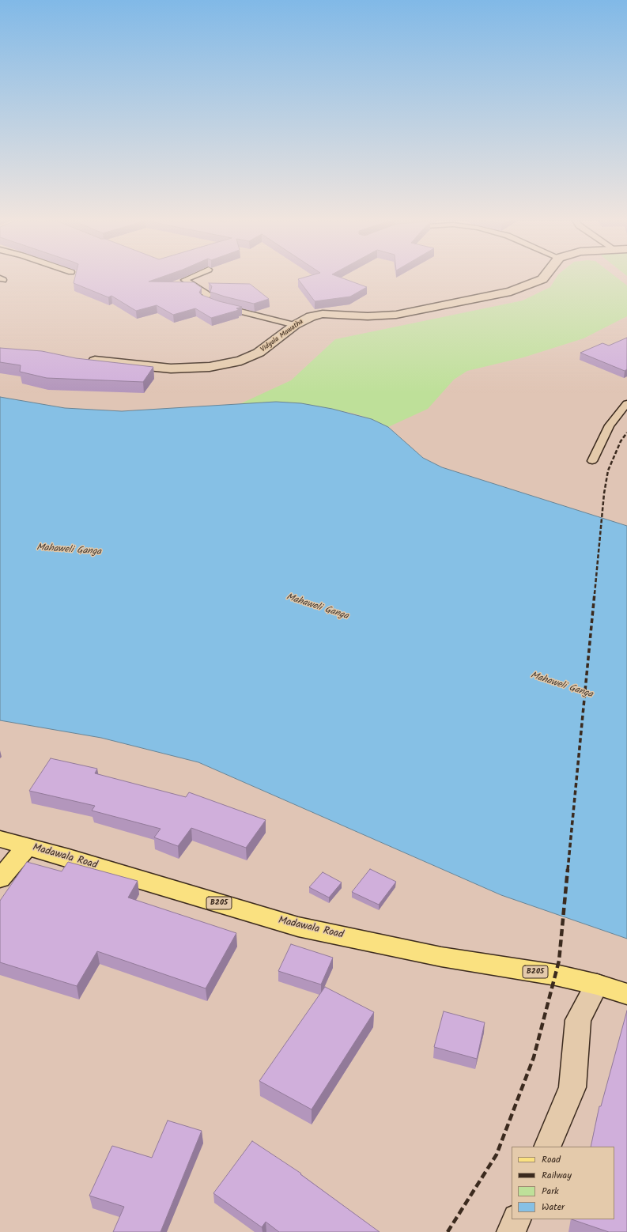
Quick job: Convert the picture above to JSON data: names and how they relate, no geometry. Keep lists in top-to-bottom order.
{
  "streets": {
    "main road": ["Madawala Road", "B205"],
    "street": ["Vidyala Mawatha"]
  },
  "water": ["Mahaweli Ganga"],
  "legend": [
    "Road",
    "Railway",
    "Park",
    "Water"
  ]
}
